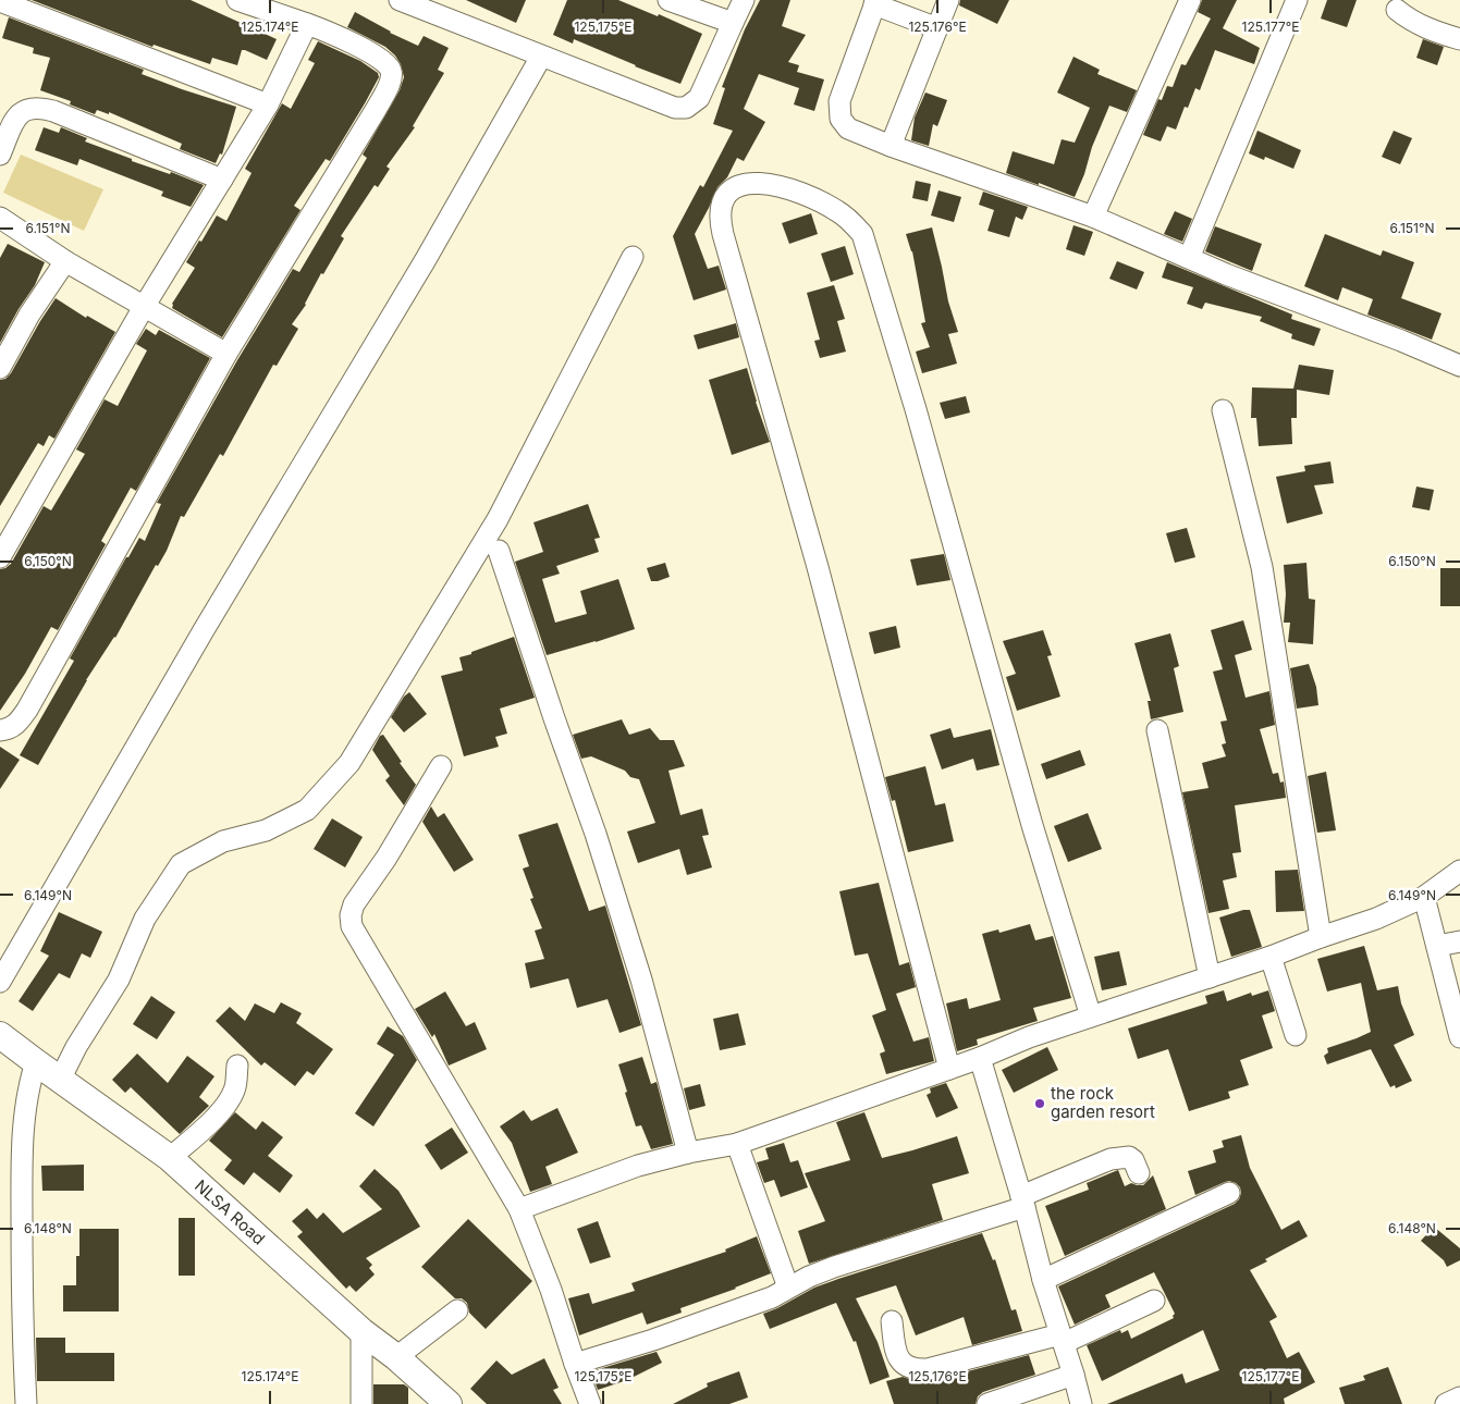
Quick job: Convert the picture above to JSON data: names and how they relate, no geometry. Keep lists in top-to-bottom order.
{
  "streets": {
    "main road": ["NLSA Road"]
  },
  "places": ["the rock garden resort"],
  "coordinates": [
    "125.174°E",
    "125.175°E",
    "125.176°E",
    "125.177°E",
    "6.151°N",
    "6.150°N",
    "6.149°N",
    "6.148°N"
  ]
}
